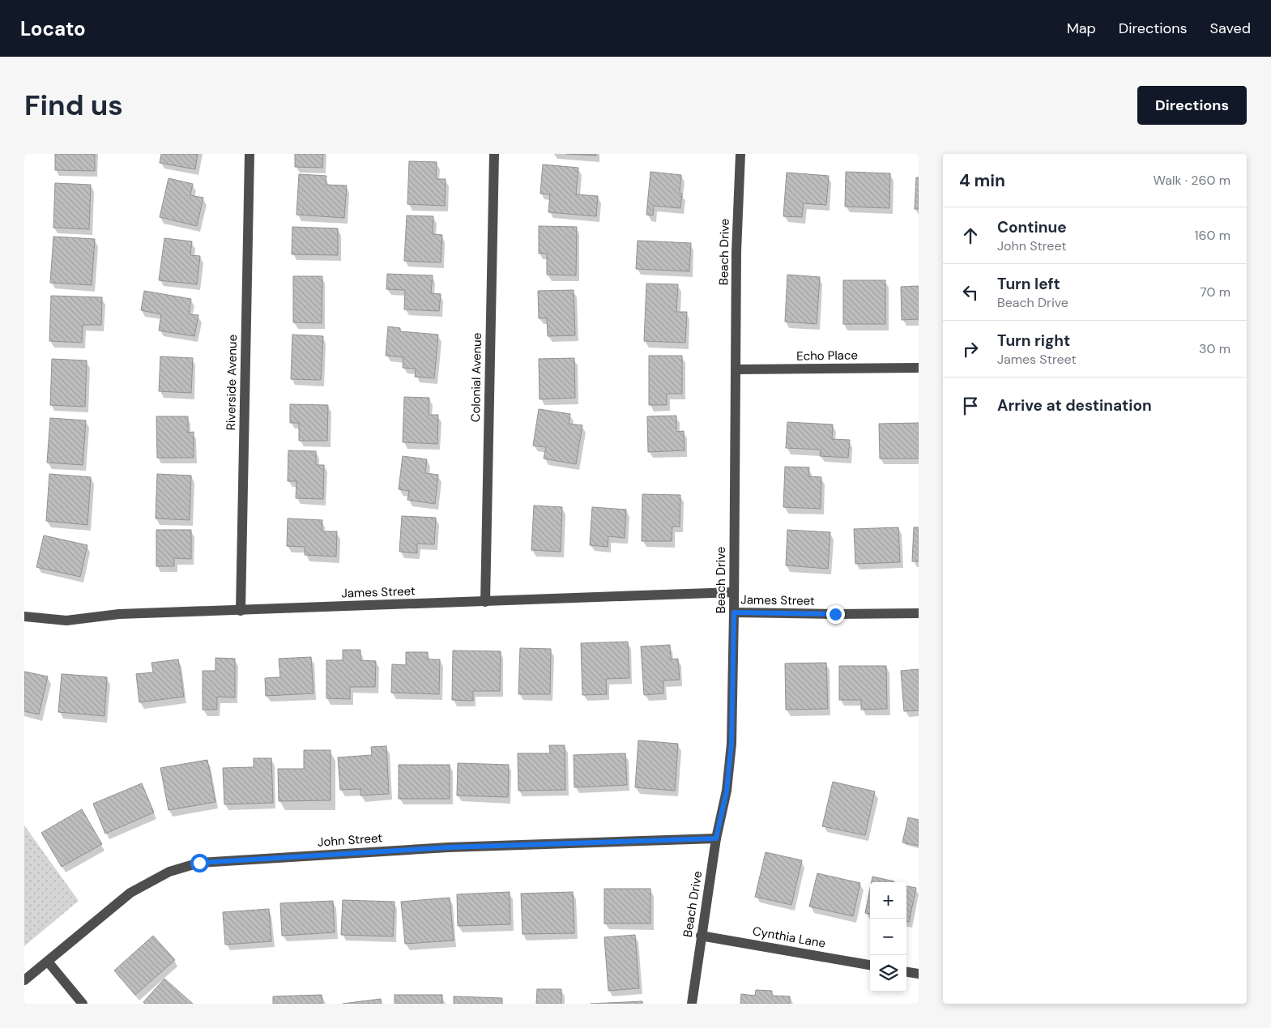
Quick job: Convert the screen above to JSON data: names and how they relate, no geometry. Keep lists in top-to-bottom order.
{
  "streets": {
    "street": [
      "Beach Drive",
      "Echo Place",
      "Colonial Avenue",
      "Riverside Avenue",
      "James Street",
      "John Street",
      "Cynthia Lane"
    ]
  },
  "crossings": [
    ["Beach Drive", "Echo Place"],
    ["Beach Drive", "James Street"],
    ["Beach Drive", "John Street"],
    ["Beach Drive", "Cynthia Lane"],
    ["Colonial Avenue", "James Street"],
    ["Riverside Avenue", "James Street"]
  ],
  "page": {
    "header": "Locato",
    "nav": ["Map", "Directions", "Saved"],
    "buttons": "Directions",
    "title": "Find us",
    "heading": ["4 min", "Walk · 260 m"],
    "list": [
      ["Continue", "John Street", "160 m"],
      ["Turn left", "Beach Drive", "70 m"],
      ["Turn right", "James Street", "30 m"],
      "Arrive at destination"
    ],
    "map_buttons": ["+", "−"]
  }
}
